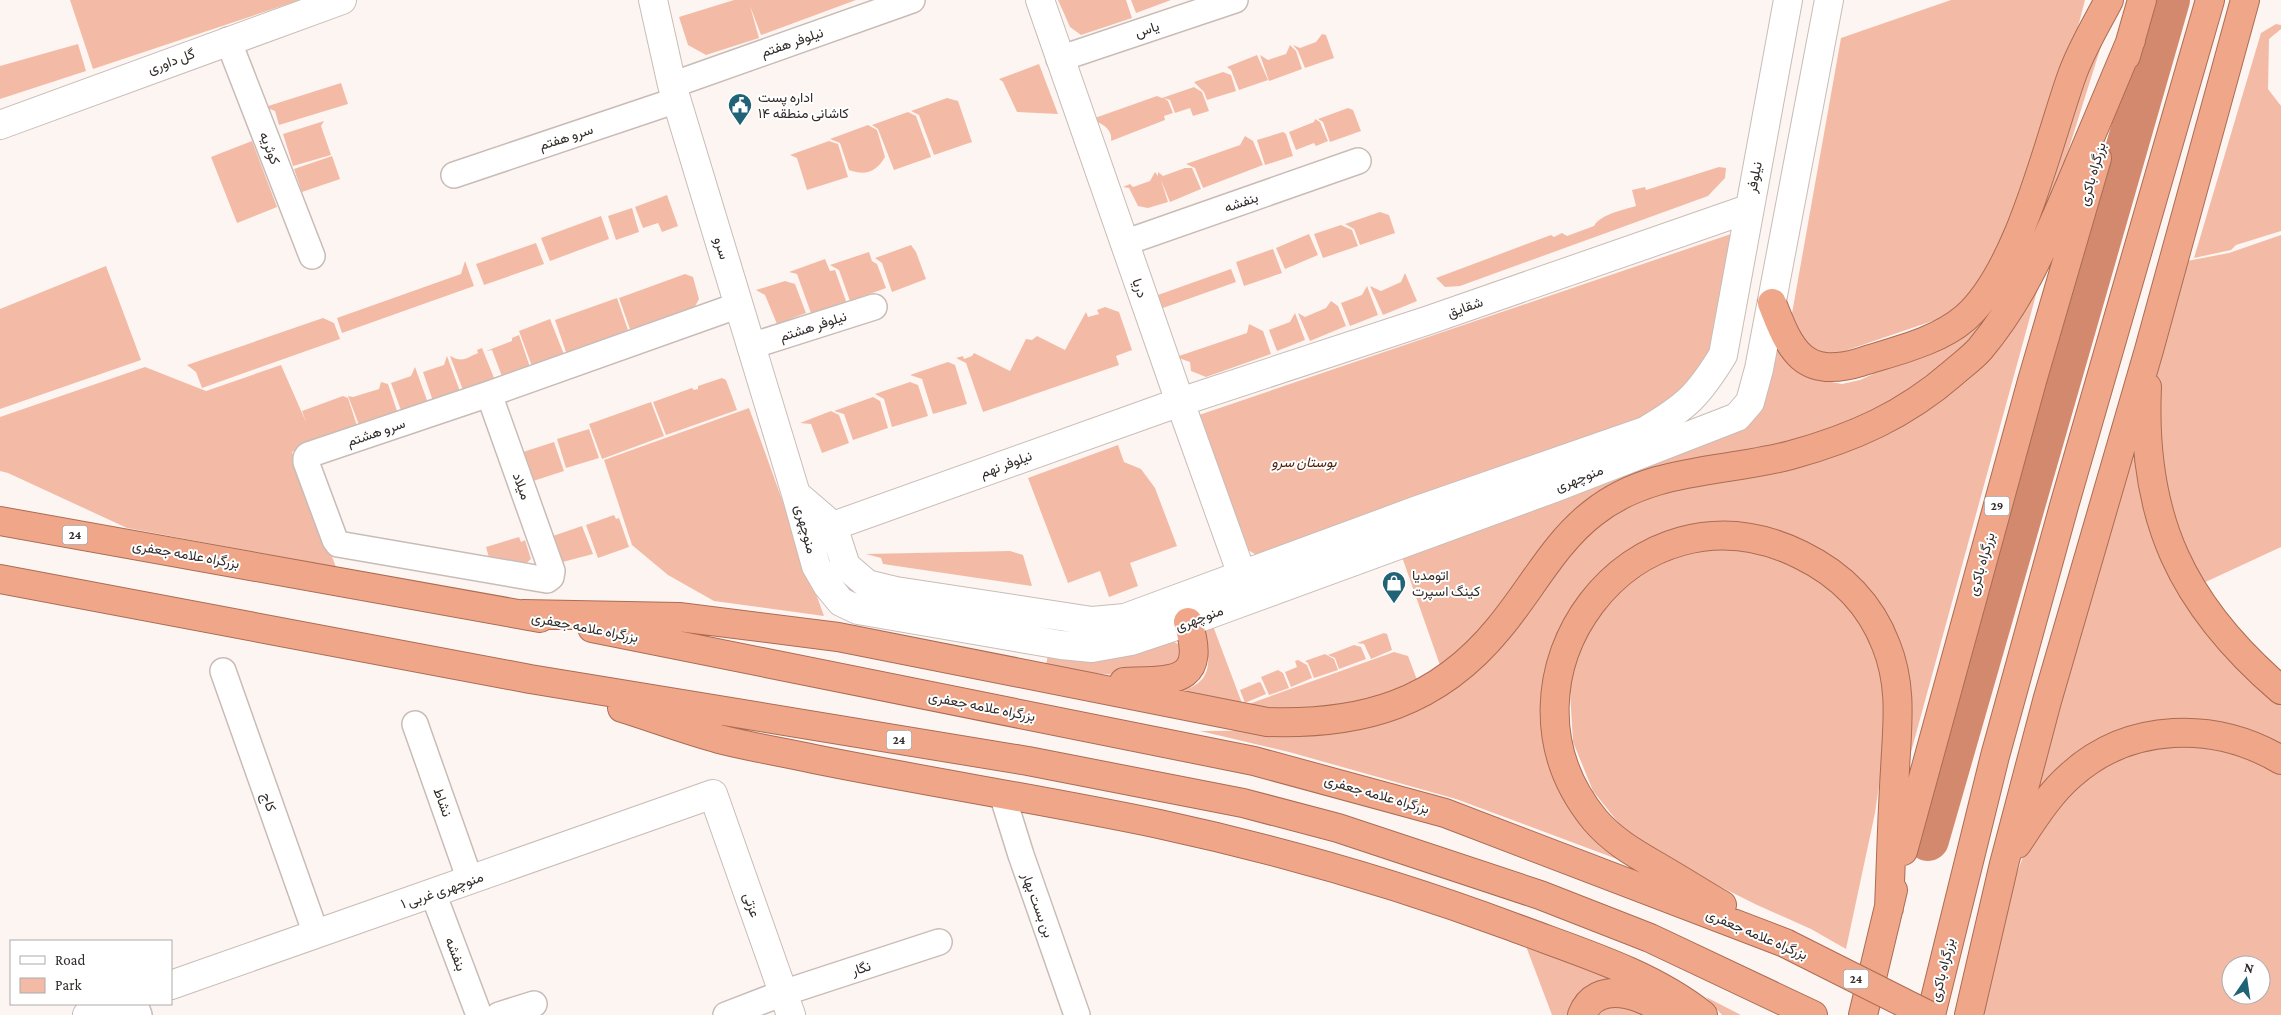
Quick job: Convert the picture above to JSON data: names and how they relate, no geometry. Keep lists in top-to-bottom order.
{
  "streets": {
    "highway": [
      "بزرگراه باکری",
      "29",
      "24",
      "بزرگراه علامه جعفری"
    ],
    "street": [
      "یاس",
      "نیلوفر هفتم",
      "گل داوری",
      "سرو هفتم",
      "کوثریه",
      "نیلوفر",
      "بنفشه",
      "سرو",
      "دریا",
      "شقایق",
      "نیلوفر هشتم",
      "سرو هشتم",
      "نیلوفر نهم",
      "منوچهری",
      "میلاد",
      "کاج",
      "نشاط",
      "منوچهری غربی ۱",
      "عزتی",
      "بن بست بهار",
      "نگار"
    ]
  },
  "crossings": [
    ["یاس", "دریا"],
    ["نیلوفر هفتم", "سرو هفتم"],
    ["نیلوفر هفتم", "سرو"],
    ["گل داوری", "کوثریه"],
    ["سرو هفتم", "سرو"],
    ["بزرگراه باکری", "بزرگراه علامه جعفری"],
    ["نیلوفر", "شقایق"],
    ["نیلوفر", "منوچهری"],
    ["بنفشه", "دریا"],
    ["بنفشه", "منوچهری غربی ۱"],
    ["سرو", "نیلوفر هشتم"],
    ["سرو", "سرو هشتم"],
    ["سرو", "منوچهری"],
    ["دریا", "شقایق"],
    ["دریا", "نیلوفر نهم"],
    ["دریا", "منوچهری"],
    ["شقایق", "نیلوفر نهم"],
    ["سرو هشتم", "میلاد"],
    ["نیلوفر نهم", "منوچهری"],
    ["کاج", "منوچهری غربی ۱"],
    ["نشاط", "منوچهری غربی ۱"],
    ["منوچهری غربی ۱", "عزتی"],
    ["عزتی", "نگار"]
  ],
  "parks": ["بوستان سرو"],
  "places": {
    "public building": ["اداره پست کاشانی منطقه ۱۴"],
    "shop": ["اتومدیا کینگ اسپرت"]
  },
  "legend": ["Road", "Park"],
  "north": "top"
}
